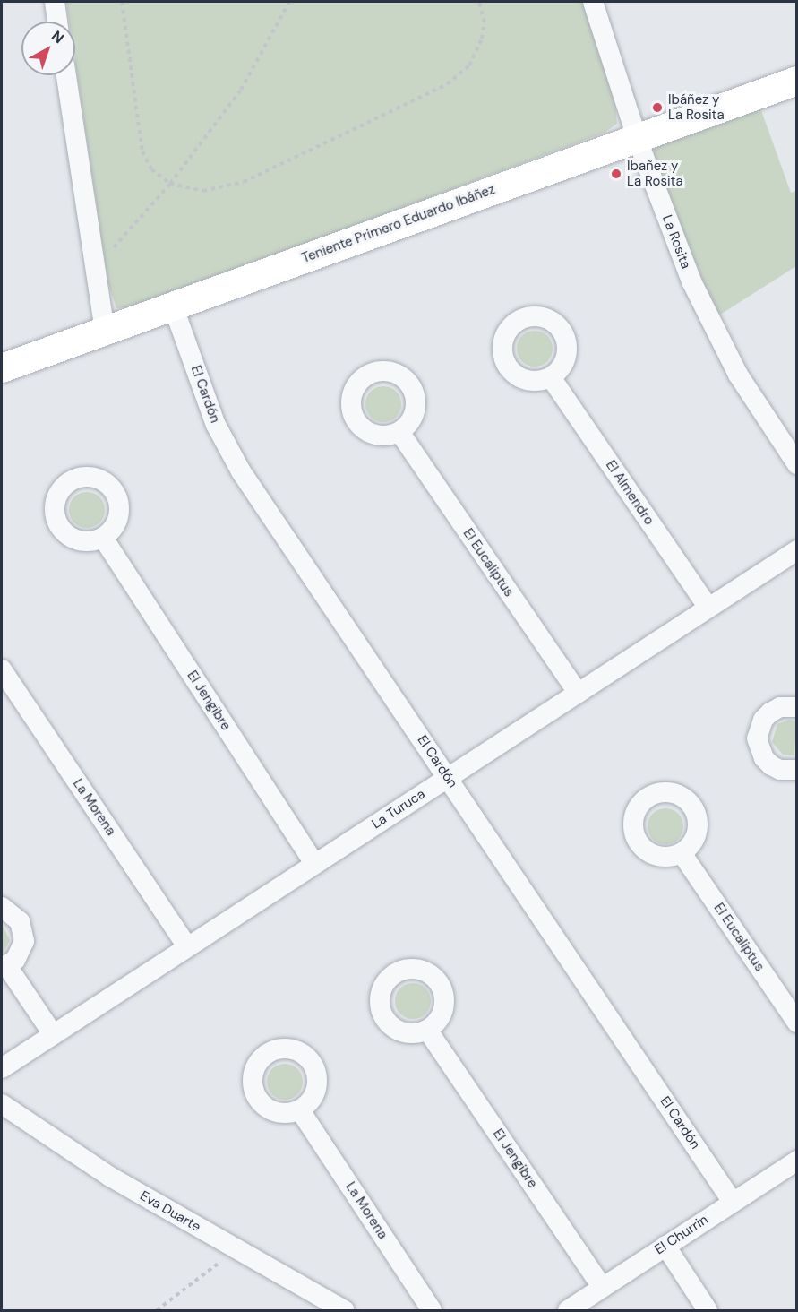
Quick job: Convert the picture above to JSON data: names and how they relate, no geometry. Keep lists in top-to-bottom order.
{
  "streets": {
    "street": [
      "Teniente Primero Eduardo Ibáñez",
      "La Rosita",
      "El Cardón",
      "El Almendro",
      "El Eucaliptus",
      "El Jengibre",
      "La Morena",
      "La Turuca",
      "Eva Duarte",
      "El Churrin"
    ]
  },
  "crossings": [
    ["Teniente Primero Eduardo Ibáñez", "La Rosita"],
    ["Teniente Primero Eduardo Ibáñez", "El Cardón"],
    ["El Cardón", "La Turuca"],
    ["El Cardón", "El Churrin"],
    ["El Almendro", "La Turuca"],
    ["El Eucaliptus", "La Turuca"],
    ["El Jengibre", "La Turuca"],
    ["El Jengibre", "El Churrin"],
    ["La Morena", "La Turuca"]
  ],
  "places": ["Ibáñez y La Rosita", "Ibañez y La Rosita"],
  "north": "top right"
}
